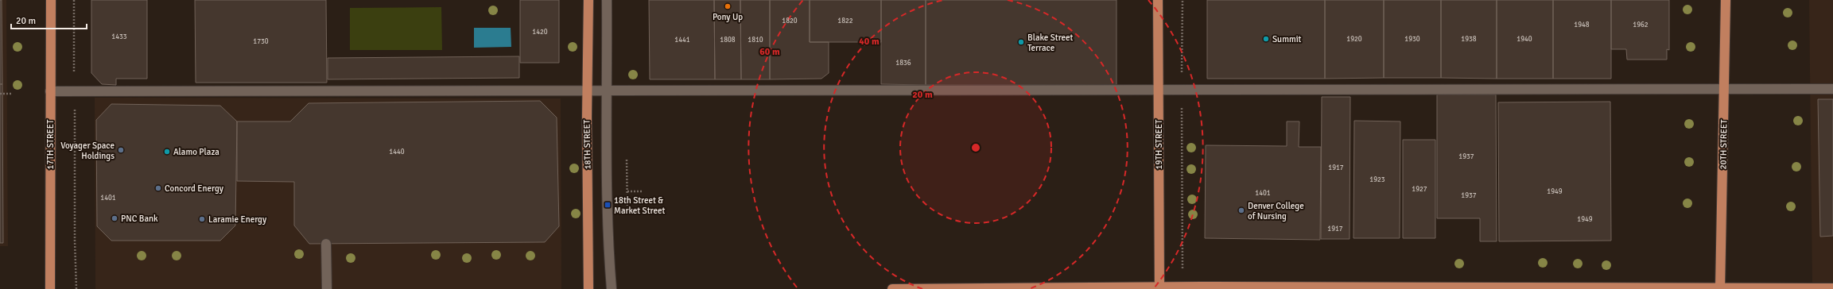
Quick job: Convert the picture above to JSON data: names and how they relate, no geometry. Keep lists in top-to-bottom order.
{
  "streets": {
    "main road": [
      "17TH STREET",
      "18TH STREET",
      "19TH STREET",
      "20TH STREET"
    ]
  },
  "places": {
    "other": [
      "Pony Up",
      "Summit",
      "Blake Street Terrace",
      "Voyager Space Holdings",
      "Alamo Plaza",
      "Concord Energy",
      "Denver College of Nursing",
      "PNC Bank",
      "Laramie Energy"
    ],
    "transit": ["18th Street & Market Street"]
  },
  "house_numbers": [
    "1820",
    "1822",
    "1948",
    "1962",
    "1420",
    "1433",
    "1920",
    "1930",
    "1938",
    "1940",
    "1441",
    "1808",
    "1810",
    "1730",
    "1836",
    "1440",
    "1937",
    "1917",
    "1923",
    "1927",
    "1949",
    "1401",
    "1937",
    "1401",
    "1949",
    "1917"
  ],
  "scale_bar": "20 m",
  "rings": ["40 m", "60 m", "20 m"]
}
